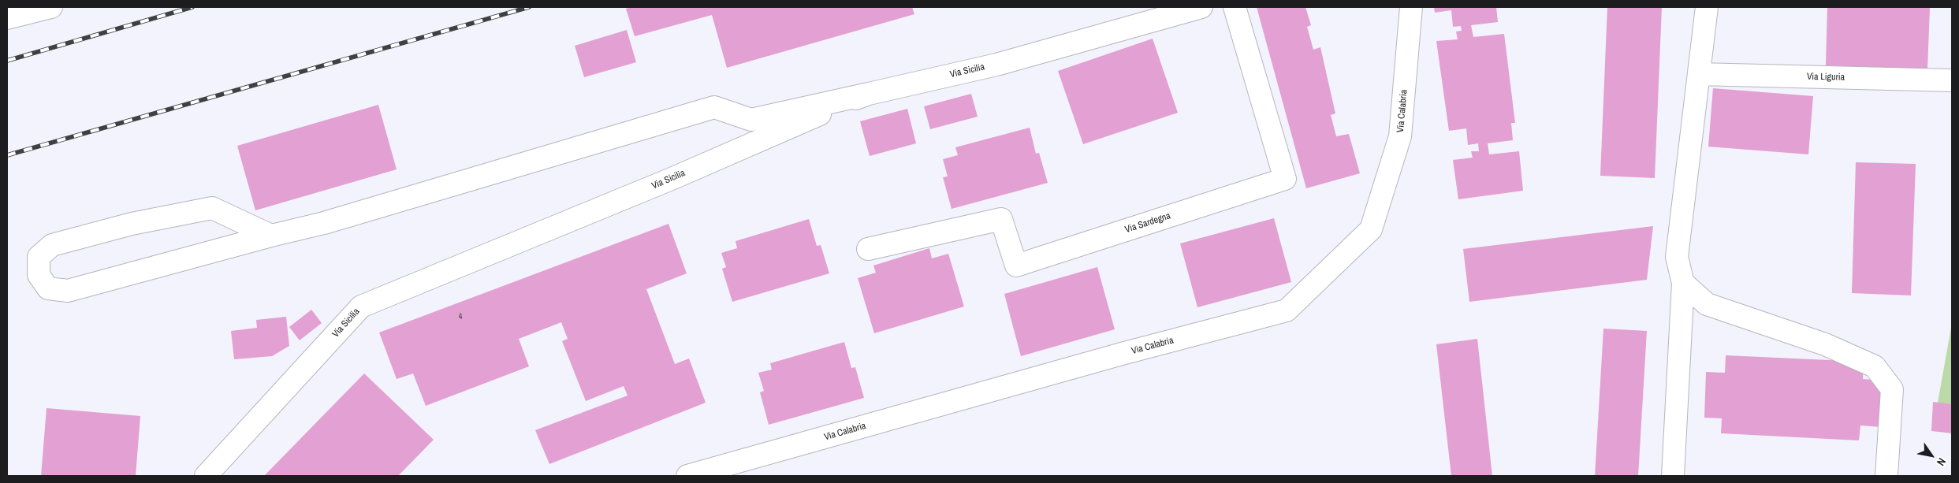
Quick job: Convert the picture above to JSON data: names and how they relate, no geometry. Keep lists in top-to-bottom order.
{
  "streets": {
    "street": [
      "Via Sicilia",
      "Via Liguria",
      "Via Calabria",
      "Via Sardegna"
    ]
  },
  "house_numbers": ["4"],
  "north": "bottom right"
}
